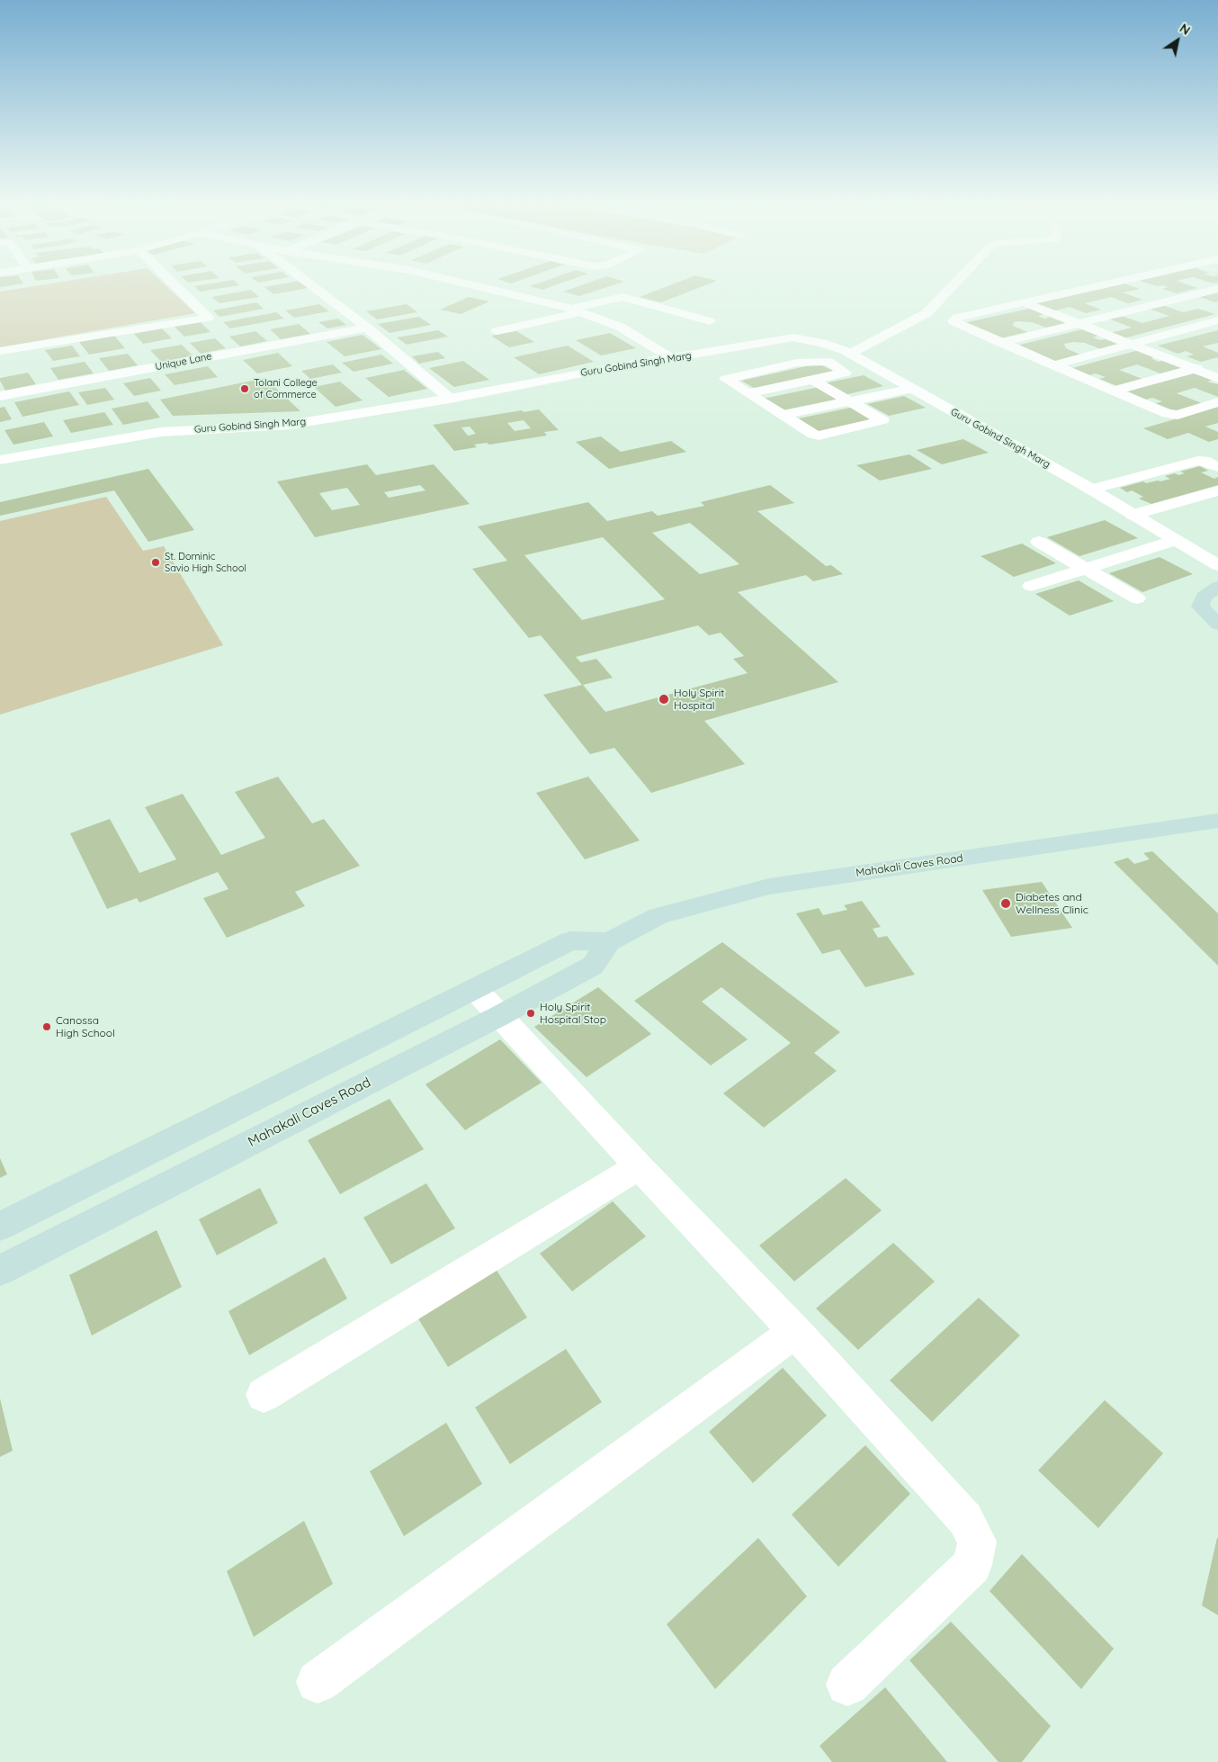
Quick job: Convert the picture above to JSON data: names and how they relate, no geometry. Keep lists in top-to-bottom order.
{
  "streets": {
    "main road": ["Mahakali Caves Road"],
    "street": ["Unique Lane", "Guru Gobind Singh Marg"]
  },
  "places": [
    "Tolani College of Commerce",
    "St. Dominic Savio High School",
    "Holy Spirit Hospital",
    "Diabetes and Wellness Clinic",
    "Holy Spirit Hospital Stop",
    "Canossa High School"
  ],
  "north": "top right"
}
